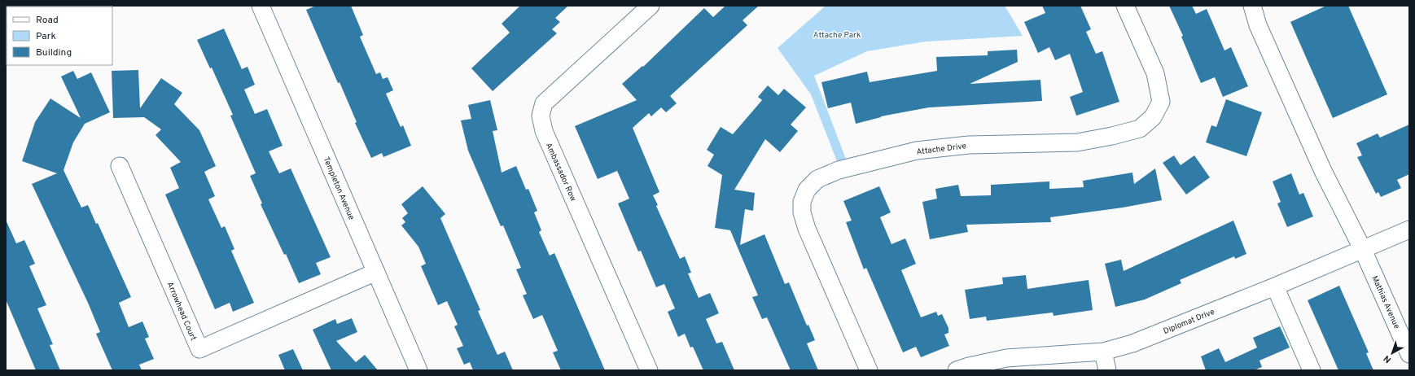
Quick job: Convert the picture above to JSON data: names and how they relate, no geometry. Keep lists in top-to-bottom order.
{
  "streets": {
    "street": [
      "Attache Drive",
      "Ambassador Row",
      "Templeton Avenue",
      "Mathias Avenue",
      "Arrowhead Court",
      "Diplomat Drive"
    ]
  },
  "crossings": [
    ["Templeton Avenue", "Arrowhead Court"],
    ["Mathias Avenue", "Diplomat Drive"]
  ],
  "parks": ["Attache Park"],
  "legend": ["Road", "Park", "Building"],
  "north": "bottom left"
}
